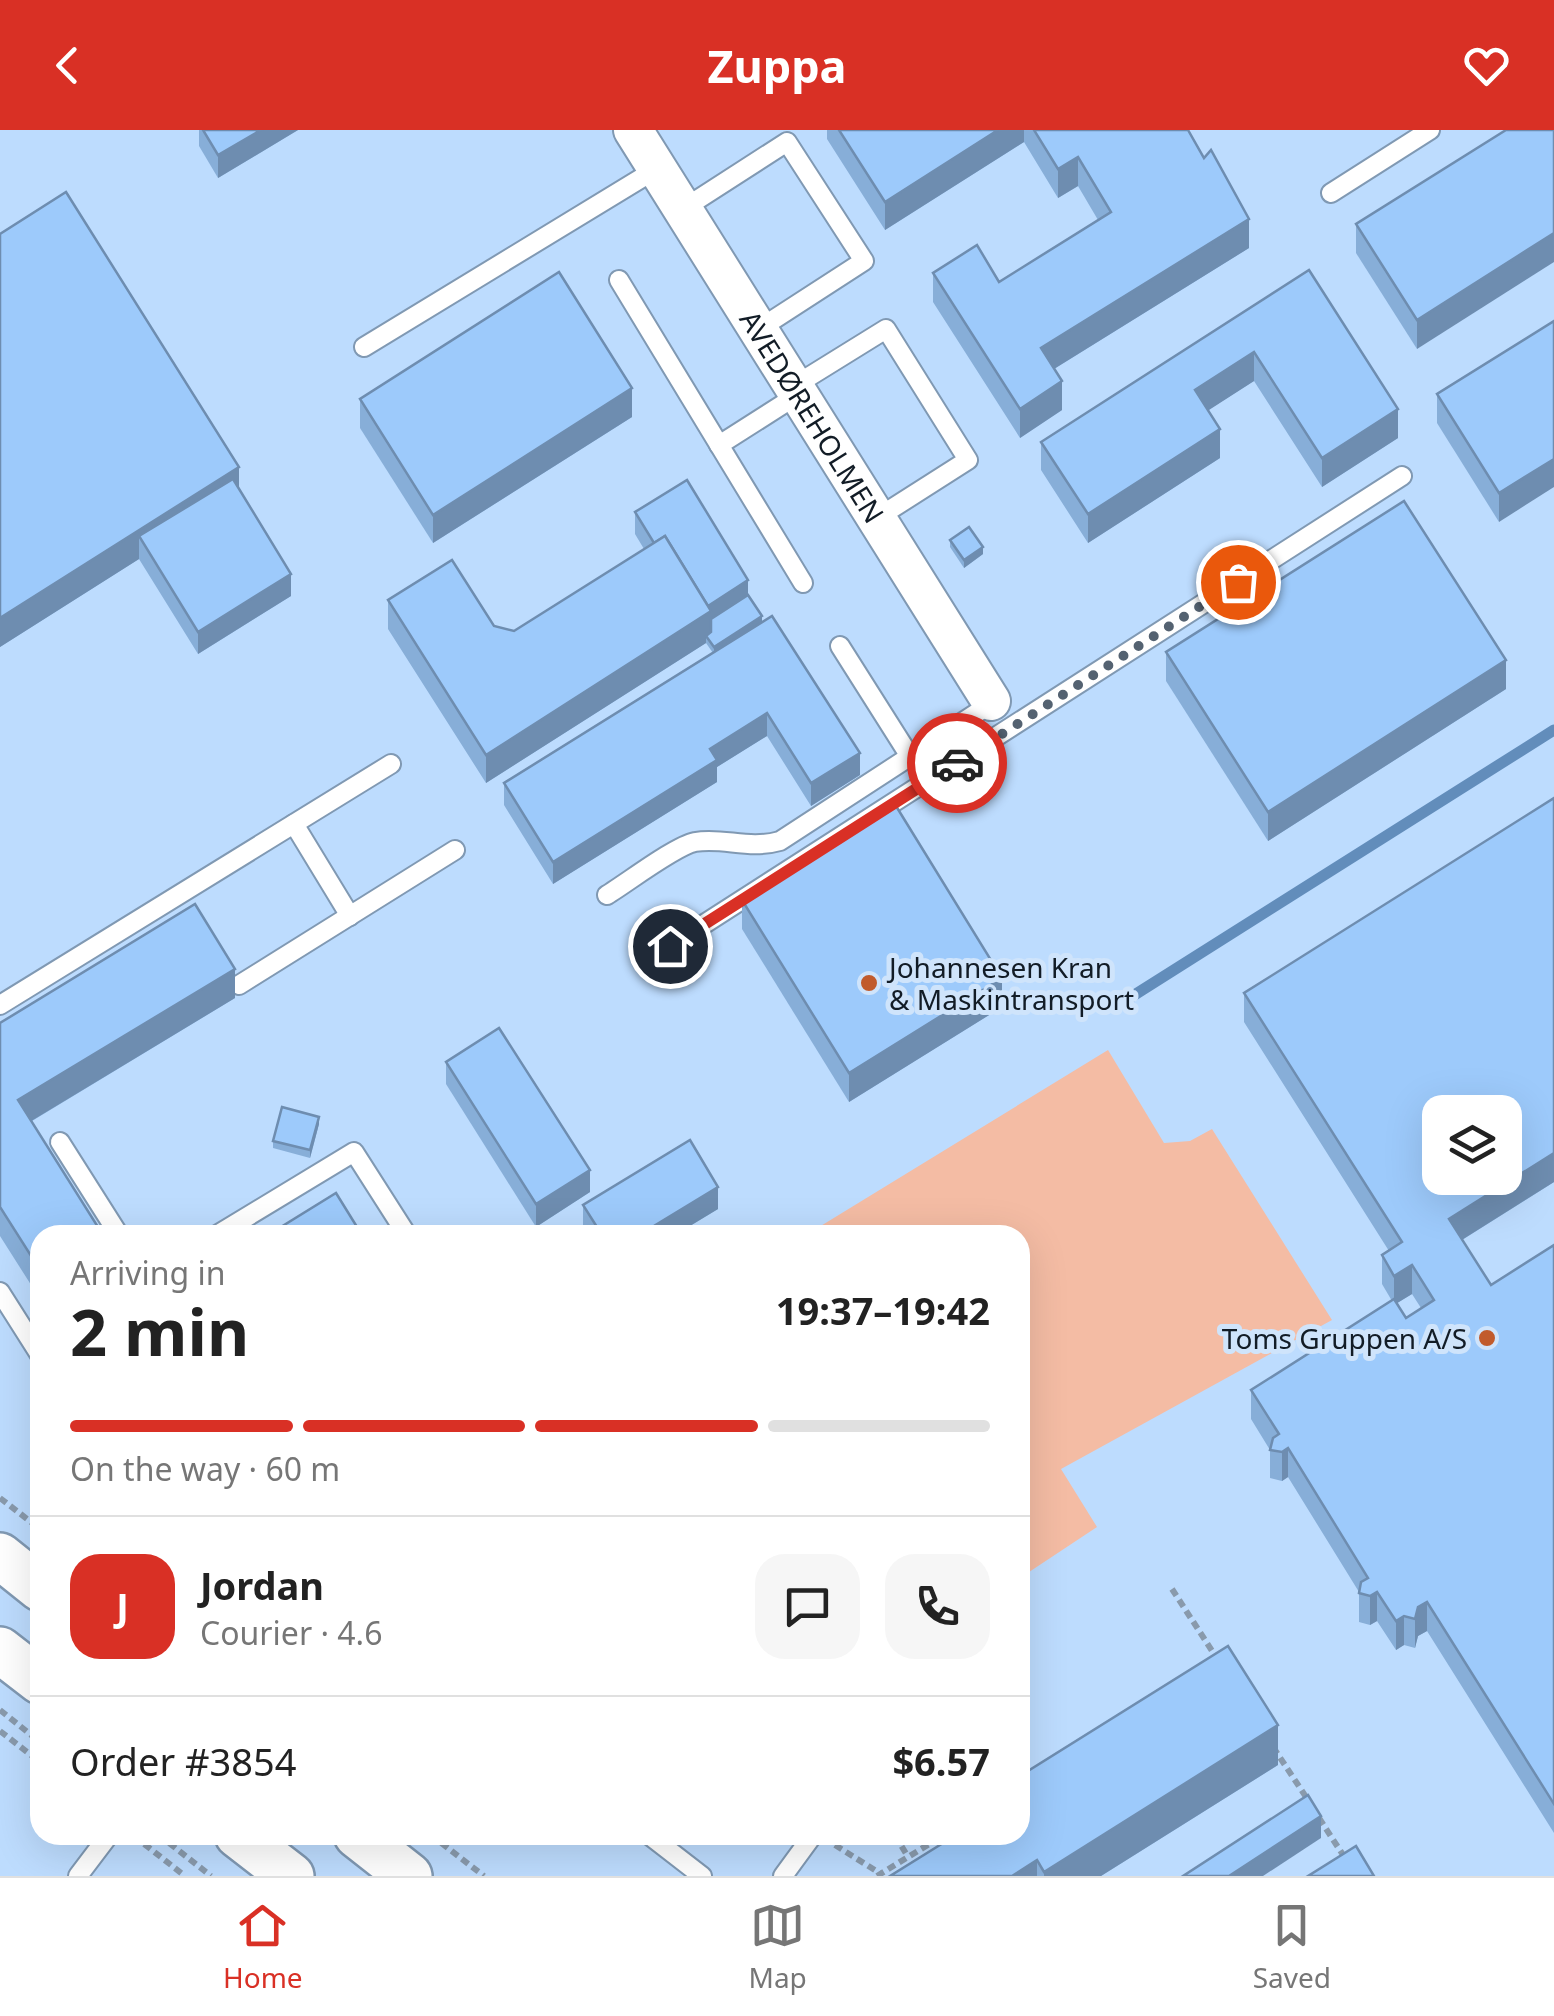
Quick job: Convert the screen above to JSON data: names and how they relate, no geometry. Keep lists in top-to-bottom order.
{
  "streets": {
    "street": ["AVEDØREHOLMEN"]
  },
  "places": ["Johannesen Kran & Maskintransport", "Toms Gruppen A/S"],
  "page": {
    "header": "Zuppa",
    "heading": ["2 min", "Arriving in", "19:37–19:42"],
    "panel": [
      "Jordan",
      "Courier · 4.6",
      "Order #3854",
      "$6.57"
    ],
    "bar": "On the way · 60 m",
    "round": "J",
    "tabs": ["Home", "Map", "Saved"]
  }
}
